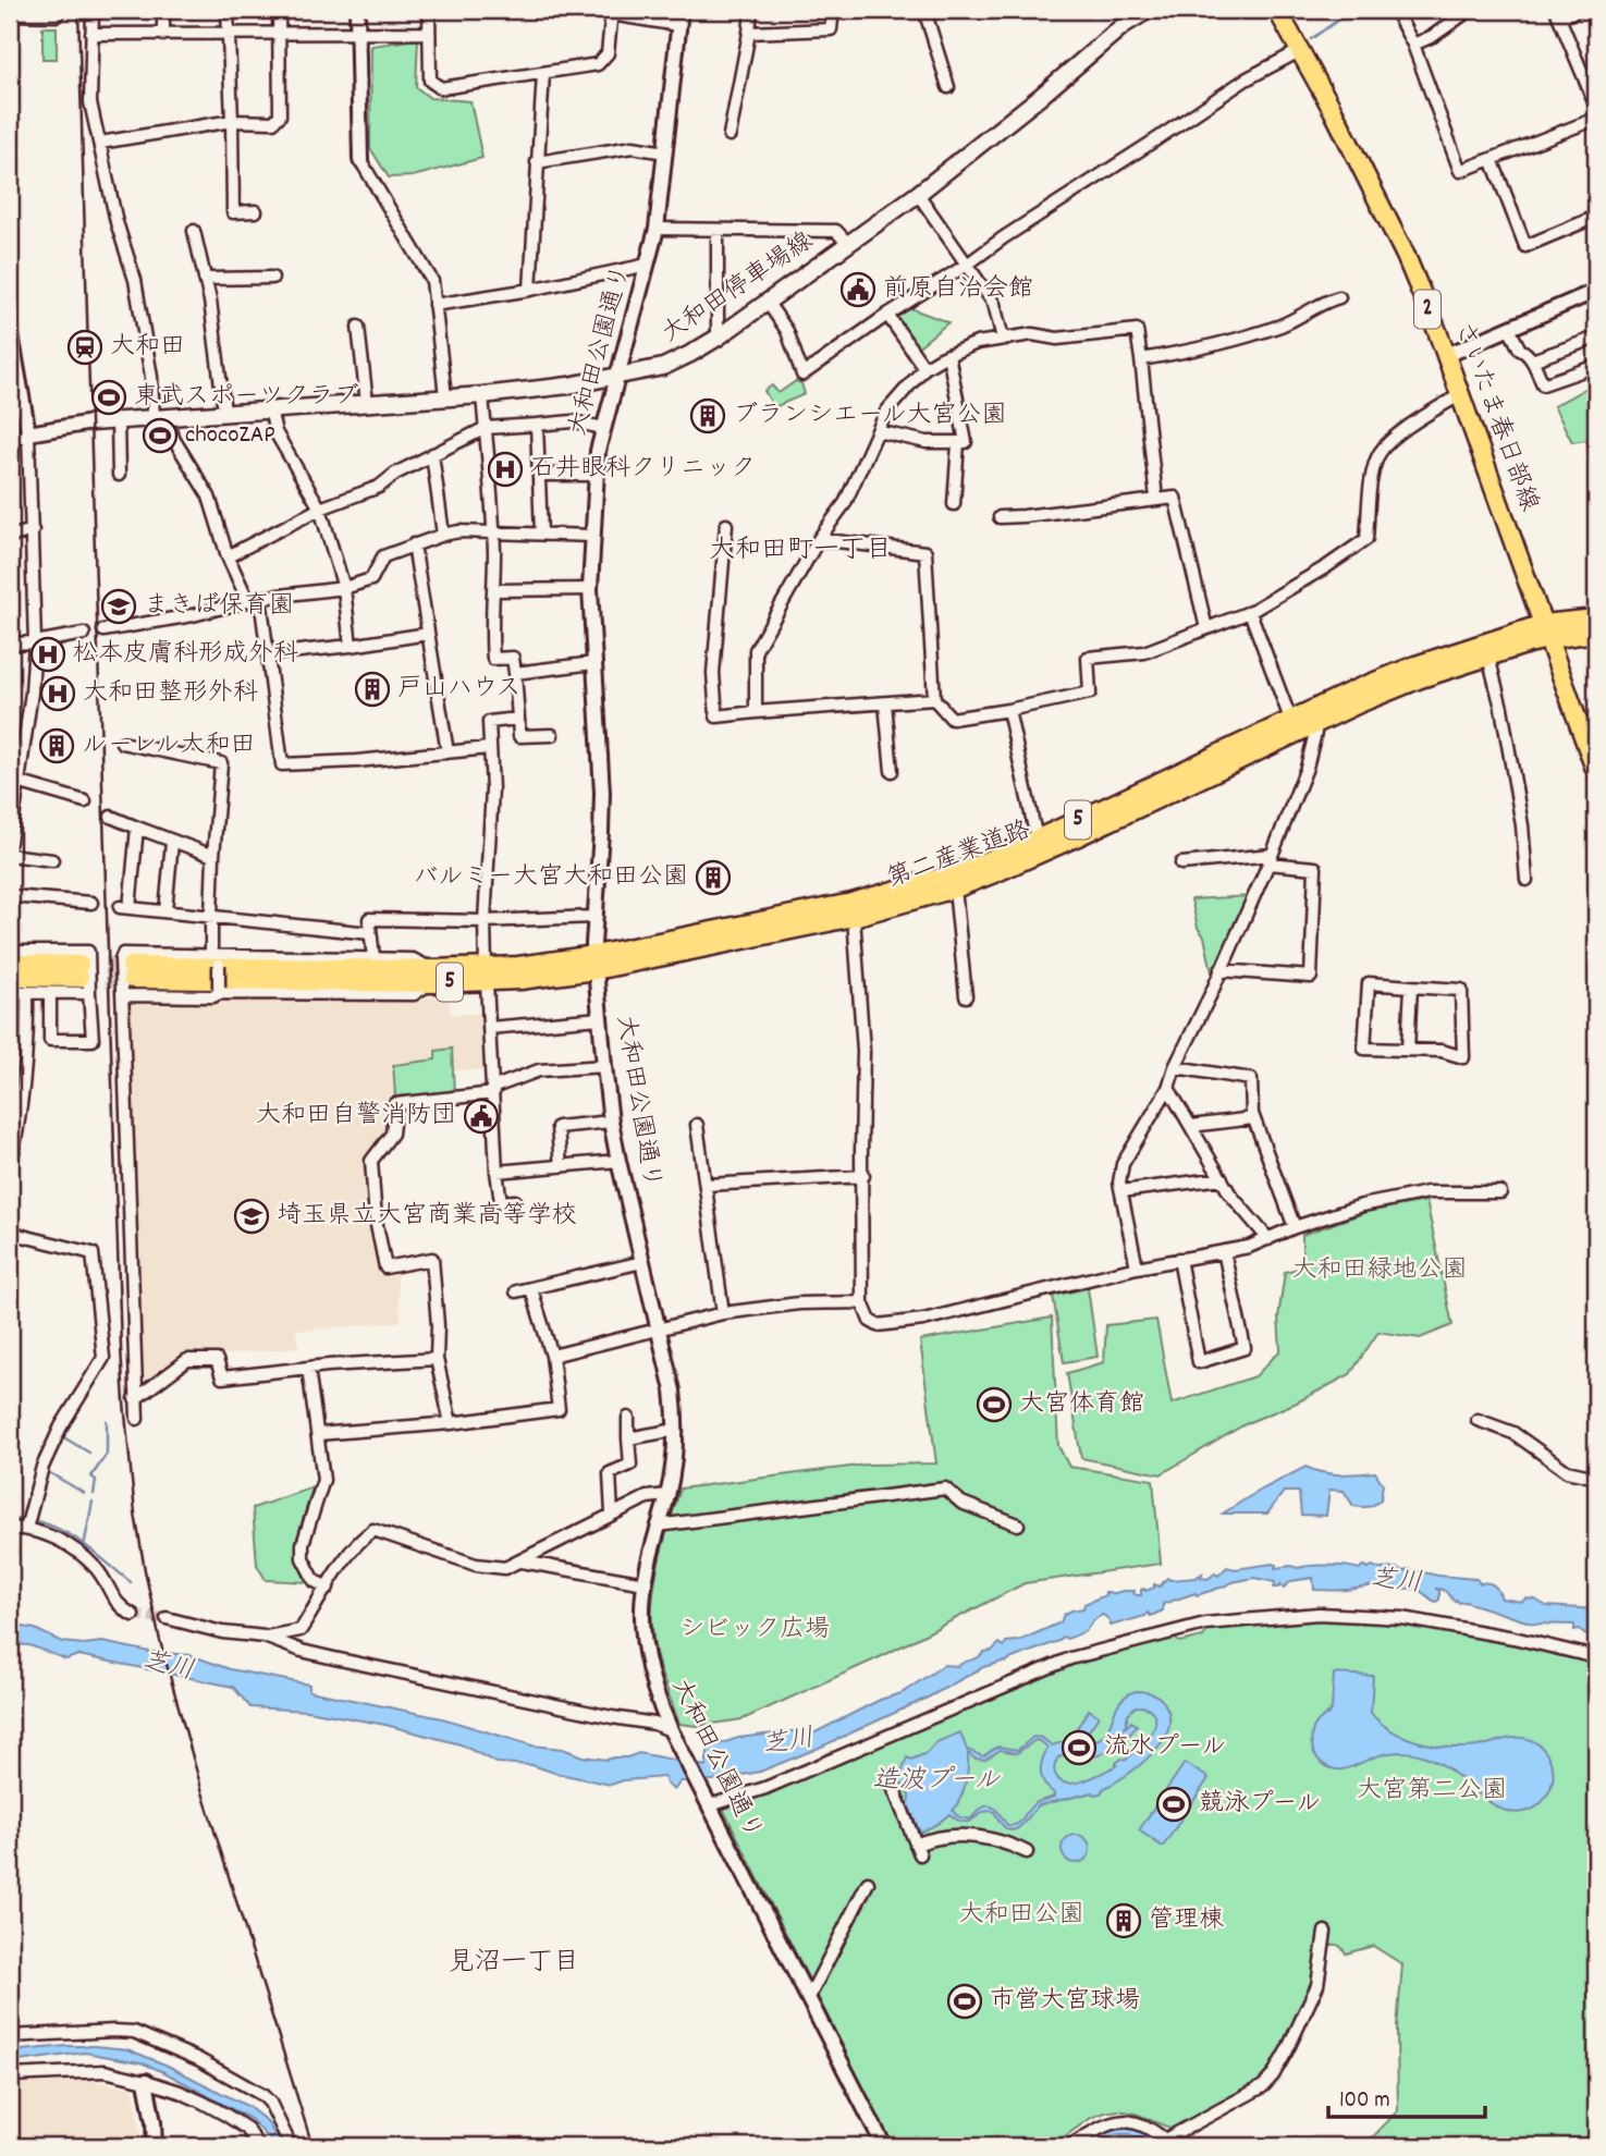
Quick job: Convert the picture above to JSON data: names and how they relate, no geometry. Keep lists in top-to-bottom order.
{
  "streets": {
    "main road": [
      "大和田停車場線",
      "2",
      "さいたま春日部線",
      "5",
      "第二産業道路"
    ],
    "street": ["大和田公園通り"]
  },
  "crossings": [
    ["大和田停車場線", "大和田公園通り"],
    ["大和田公園通り", "第二産業道路"],
    ["さいたま春日部線", "第二産業道路"]
  ],
  "districts": ["大和田町一丁目", "見沼一丁目"],
  "water": ["芝川", "造波プール"],
  "parks": [
    "大和田緑地公園",
    "シビック広場",
    "大宮第二公園",
    "大和田公園"
  ],
  "places": {
    "public building": ["前原自治会館", "大和田自警消防団"],
    "station": ["大和田"],
    "sports": [
      "東武スポーツクラブ",
      "chocoZAP",
      "大宮体育館",
      "流水プール",
      "競泳プール",
      "市営大宮球場"
    ],
    "building": [
      "ブランシエール大宮公園",
      "戸山ハウス",
      "ルーレル大和田",
      "バルミー大宮大和田公園",
      "管理棟"
    ],
    "hospital": ["石井眼科クリニック", "松本皮膚科形成外科", "大和田整形外科"],
    "school or university": ["まきば保育園", "埼玉県立大宮商業高等学校"]
  },
  "scale_bar": "100 m"
}
